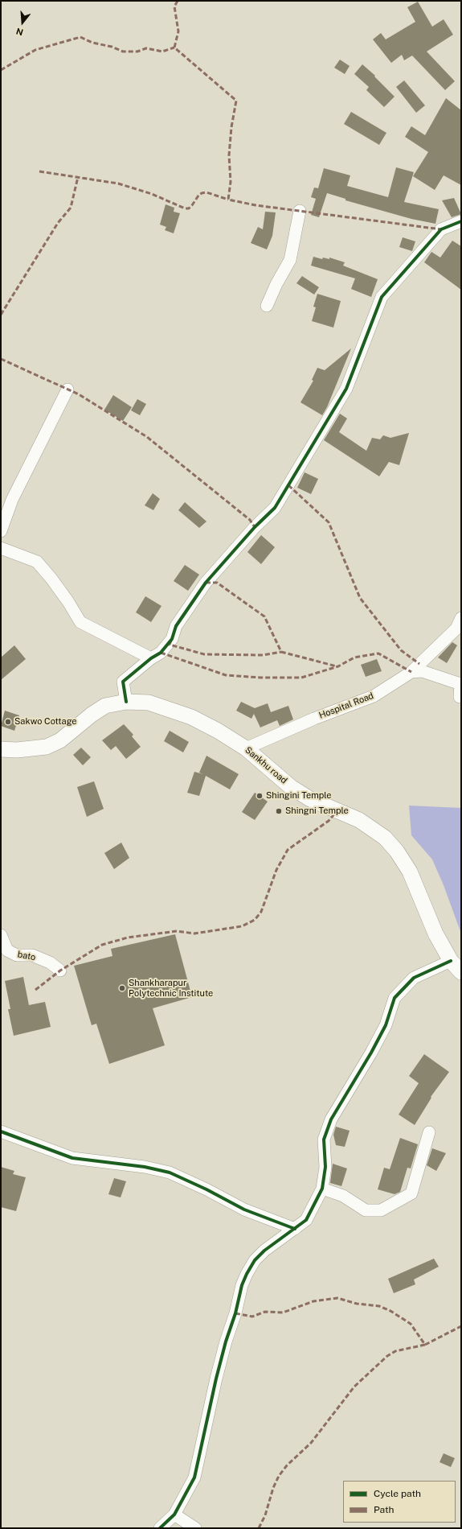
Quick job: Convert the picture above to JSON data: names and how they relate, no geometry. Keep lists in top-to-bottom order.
{
  "streets": {
    "main road": ["Sankhu road"],
    "street": ["Hospital Road", "bato"]
  },
  "crossings": [
    ["Hospital Road", "Sankhu road"]
  ],
  "places": [
    "Sakwo Cottage",
    "Shingini Temple",
    "Shingni Temple",
    "Shankharapur Polytechnic Institute"
  ],
  "legend": ["Cycle path", "Path"],
  "north": "bottom"
}
